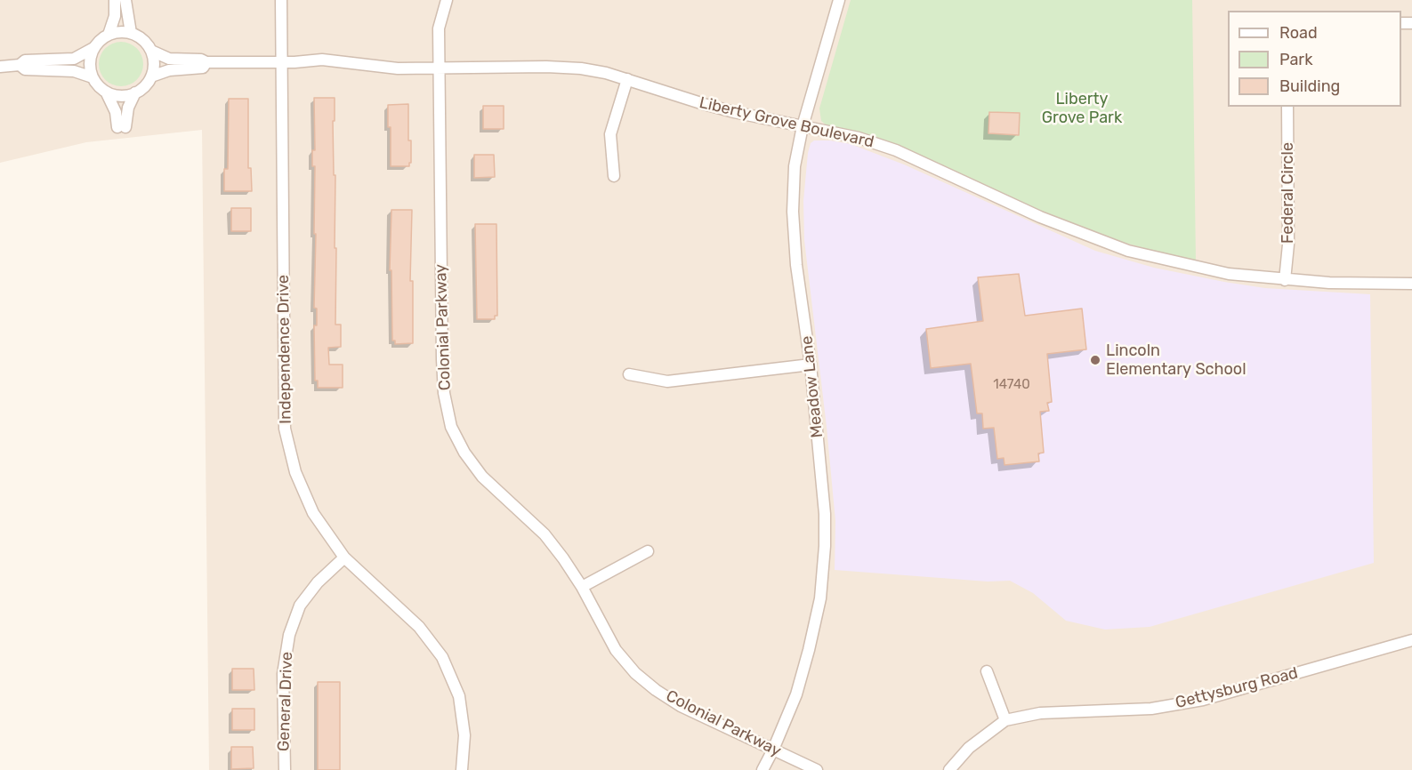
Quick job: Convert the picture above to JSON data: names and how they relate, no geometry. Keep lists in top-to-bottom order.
{
  "streets": {
    "street": [
      "Liberty Grove Boulevard",
      "Federal Circle",
      "Colonial Parkway",
      "Independence Drive",
      "Meadow Lane",
      "Gettysburg Road",
      "General Drive"
    ]
  },
  "crossings": [
    ["Liberty Grove Boulevard", "Federal Circle"],
    ["Liberty Grove Boulevard", "Colonial Parkway"],
    ["Liberty Grove Boulevard", "Independence Drive"],
    ["Liberty Grove Boulevard", "Meadow Lane"],
    ["Colonial Parkway", "Meadow Lane"],
    ["Independence Drive", "General Drive"]
  ],
  "parks": ["Liberty Grove Park"],
  "places": ["Lincoln Elementary School"],
  "house_numbers": ["14740"],
  "legend": ["Road", "Park", "Building"]
}
